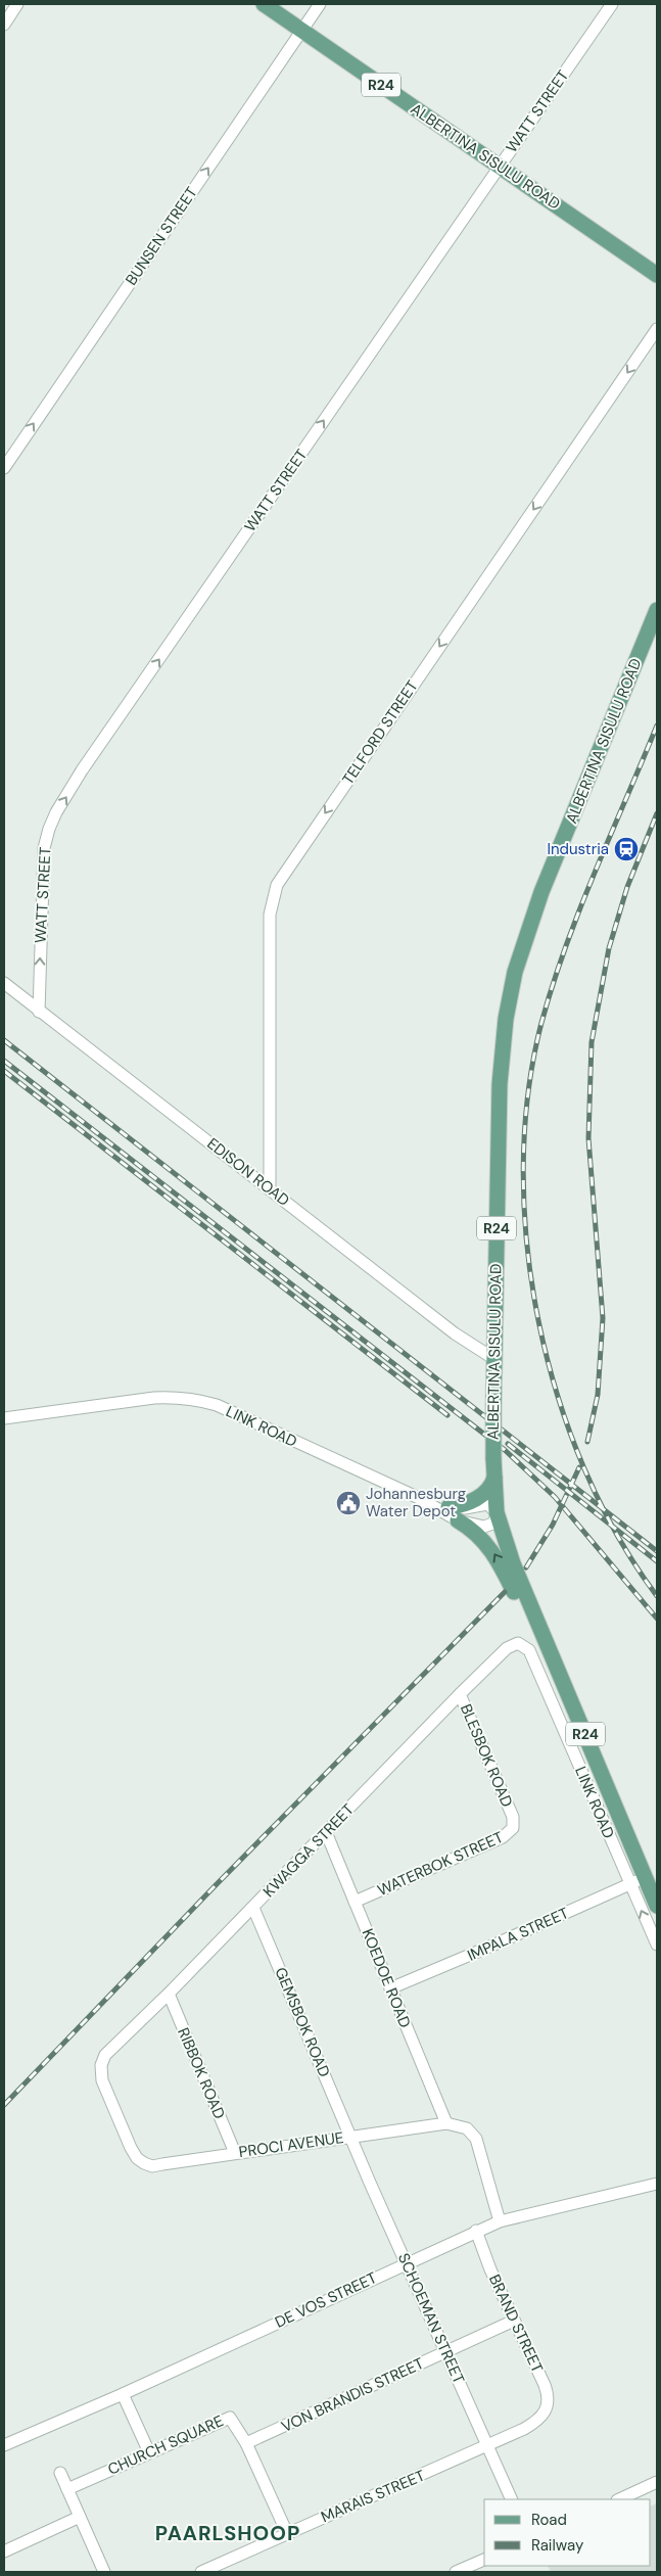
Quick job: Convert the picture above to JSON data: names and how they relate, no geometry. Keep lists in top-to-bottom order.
{
  "streets": {
    "main road": ["R24", "ALBERTINA SISULU ROAD"],
    "street": [
      "WATT STREET",
      "BUNSEN STREET",
      "TELFORD STREET",
      "EDISON ROAD",
      "LINK ROAD",
      "BLESBOK ROAD",
      "KWAGGA STREET",
      "WATERBOK STREET",
      "IMPALA STREET",
      "KOEDOE ROAD",
      "GEMSBOK ROAD",
      "RIBBOK ROAD",
      "PROCI AVENUE",
      "DE VOS STREET",
      "SCHOEMAN STREET",
      "BRAND STREET",
      "VON BRANDIS STREET",
      "CHURCH SQUARE",
      "MARAIS STREET"
    ]
  },
  "crossings": [
    ["WATT STREET", "ALBERTINA SISULU ROAD"],
    ["WATT STREET", "EDISON ROAD"],
    ["ALBERTINA SISULU ROAD", "BUNSEN STREET"],
    ["ALBERTINA SISULU ROAD", "EDISON ROAD"],
    ["ALBERTINA SISULU ROAD", "LINK ROAD"],
    ["ALBERTINA SISULU ROAD", "IMPALA STREET"],
    ["TELFORD STREET", "EDISON ROAD"],
    ["LINK ROAD", "KWAGGA STREET"],
    ["LINK ROAD", "IMPALA STREET"],
    ["BLESBOK ROAD", "KWAGGA STREET"],
    ["BLESBOK ROAD", "WATERBOK STREET"],
    ["KWAGGA STREET", "KOEDOE ROAD"],
    ["KWAGGA STREET", "GEMSBOK ROAD"],
    ["KWAGGA STREET", "RIBBOK ROAD"],
    ["KWAGGA STREET", "PROCI AVENUE"],
    ["WATERBOK STREET", "KOEDOE ROAD"],
    ["IMPALA STREET", "KOEDOE ROAD"],
    ["KOEDOE ROAD", "PROCI AVENUE"],
    ["GEMSBOK ROAD", "PROCI AVENUE"],
    ["GEMSBOK ROAD", "SCHOEMAN STREET"],
    ["RIBBOK ROAD", "PROCI AVENUE"],
    ["PROCI AVENUE", "DE VOS STREET"],
    ["PROCI AVENUE", "SCHOEMAN STREET"],
    ["DE VOS STREET", "SCHOEMAN STREET"],
    ["DE VOS STREET", "BRAND STREET"],
    ["SCHOEMAN STREET", "VON BRANDIS STREET"],
    ["SCHOEMAN STREET", "MARAIS STREET"],
    ["BRAND STREET", "VON BRANDIS STREET"],
    ["BRAND STREET", "MARAIS STREET"],
    ["VON BRANDIS STREET", "CHURCH SQUARE"],
    ["CHURCH SQUARE", "MARAIS STREET"]
  ],
  "one_way": ["WATT STREET", "BUNSEN STREET", "TELFORD STREET"],
  "districts": ["PAARLSHOOP"],
  "places": {
    "station": ["Industria"],
    "public building": ["Johannesburg Water Depot"]
  },
  "legend": ["Road", "Railway"]
}
